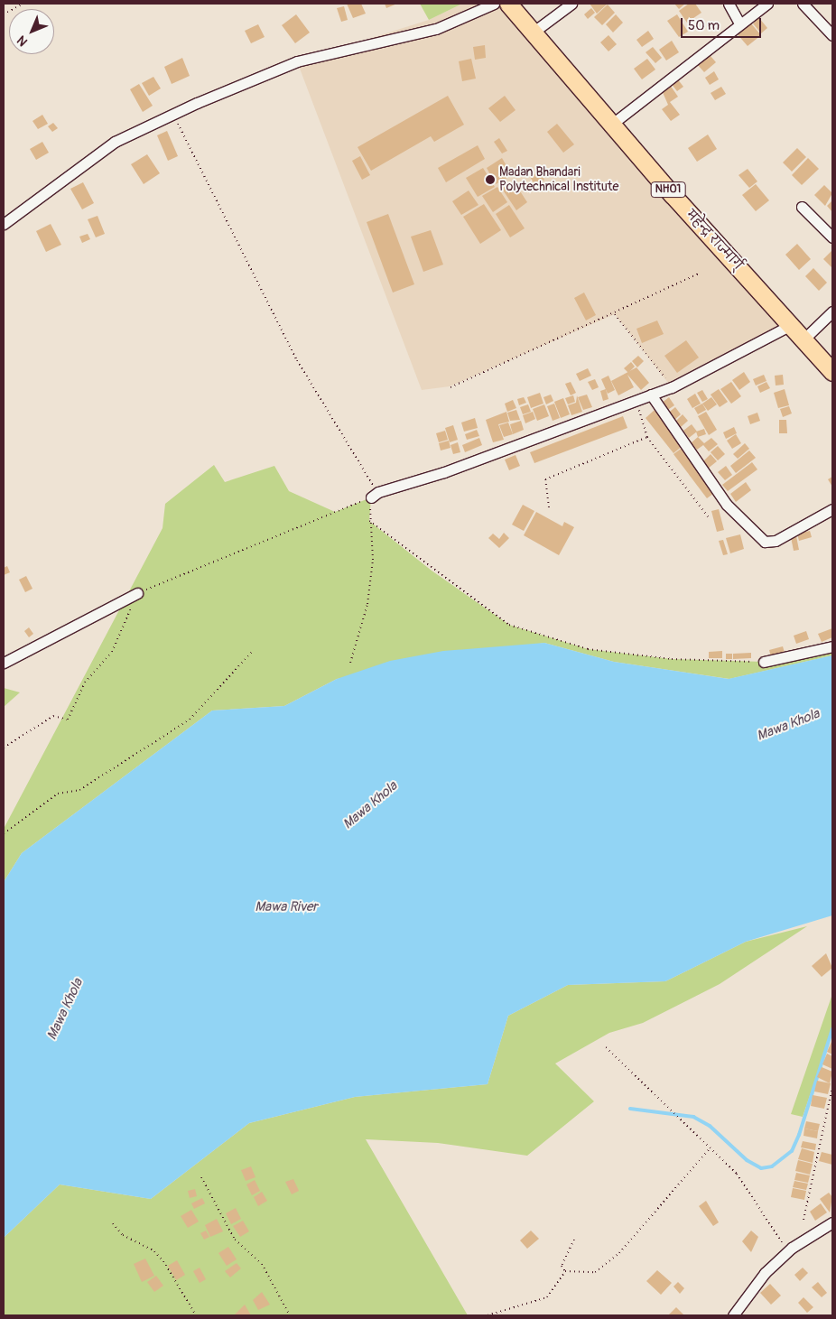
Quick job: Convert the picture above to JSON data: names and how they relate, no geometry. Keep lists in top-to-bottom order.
{
  "streets": {
    "highway": ["NH01", "महेन्द्र राज्मार्ग्"]
  },
  "water": ["Mawa Khola", "Mawa River"],
  "places": ["Madan Bhandari Polytechnical Institute"],
  "scale_bar": "50 m",
  "north": "bottom left"
}
